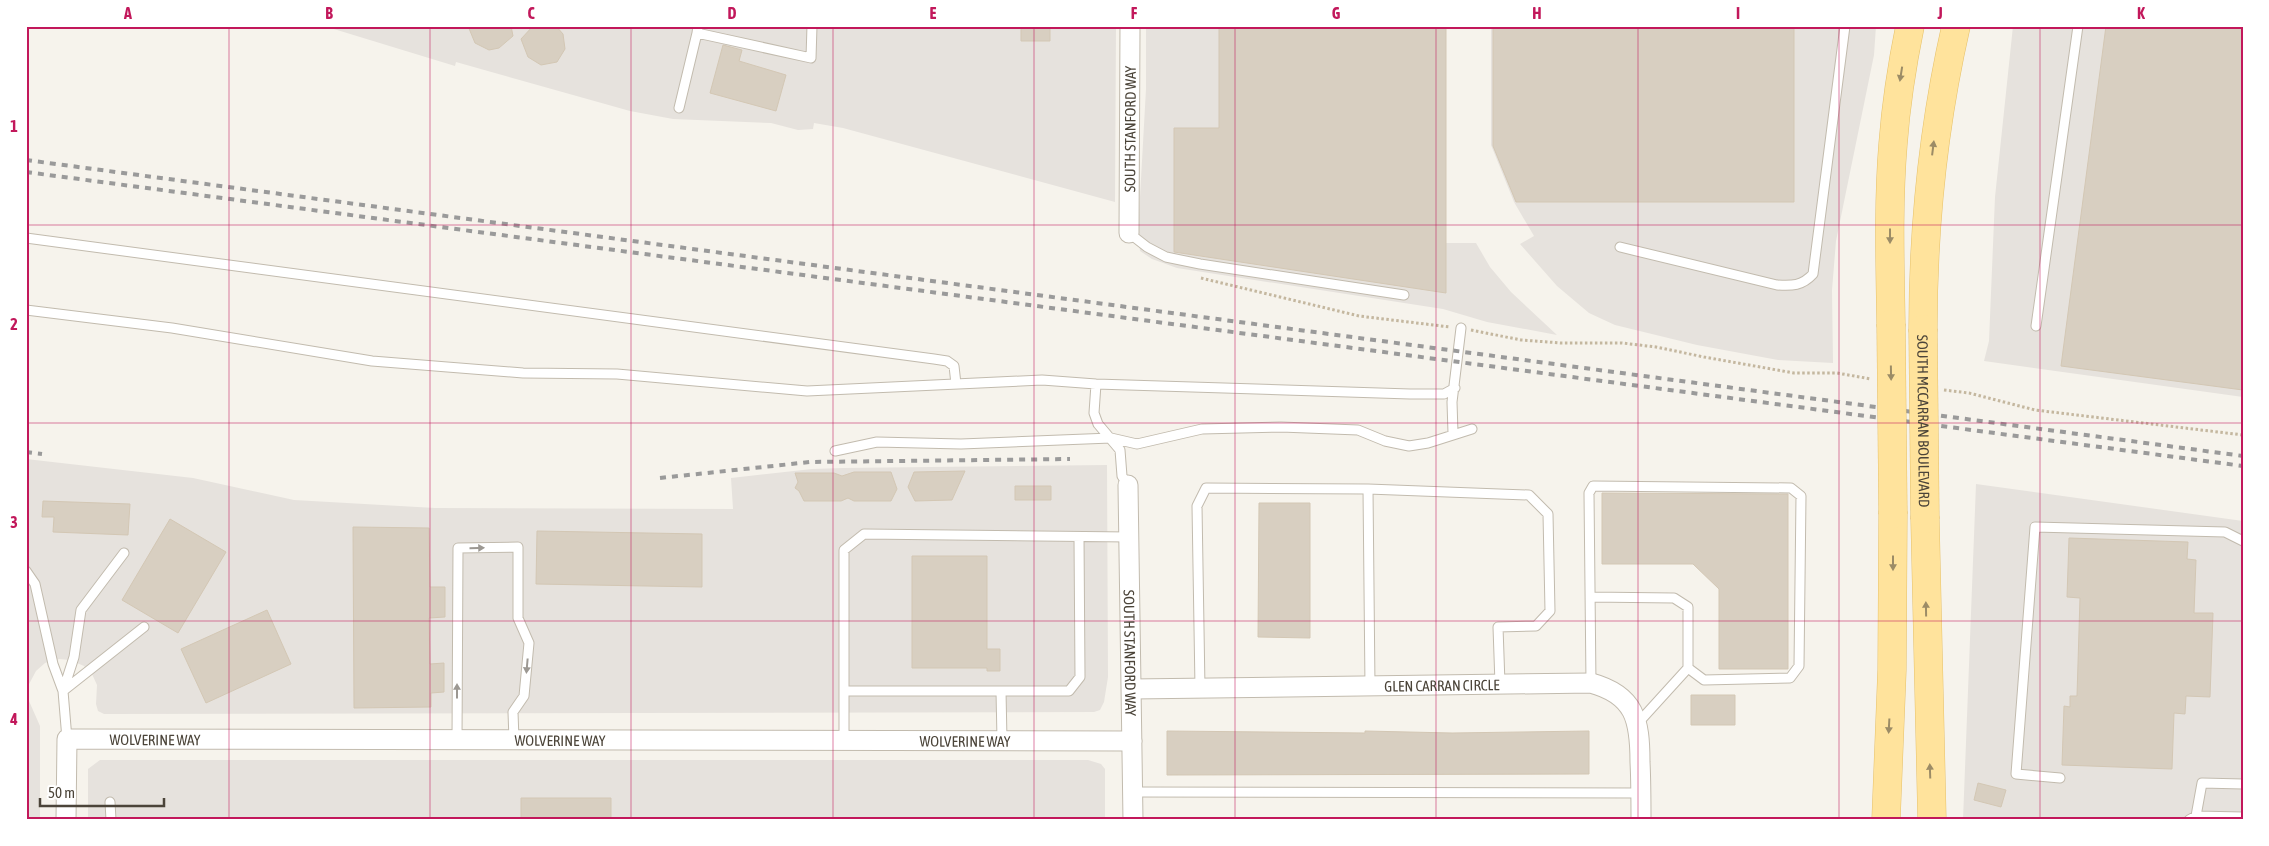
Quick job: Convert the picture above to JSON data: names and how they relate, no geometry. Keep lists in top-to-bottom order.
{
  "streets": {
    "main road": ["SOUTH MCCARRAN BOULEVARD"],
    "street": ["SOUTH STANFORD WAY", "GLEN CARRAN CIRCLE", "WOLVERINE WAY"]
  },
  "crossings": [
    ["SOUTH STANFORD WAY", "GLEN CARRAN CIRCLE"],
    ["SOUTH STANFORD WAY", "WOLVERINE WAY"]
  ],
  "scale_bar": "50 m",
  "grid": {
    "columns": [
      "A",
      "B",
      "C",
      "D",
      "E",
      "F",
      "G",
      "H",
      "I",
      "J",
      "K"
    ],
    "rows": [
      "1",
      "2",
      "3",
      "4"
    ]
  }
}
